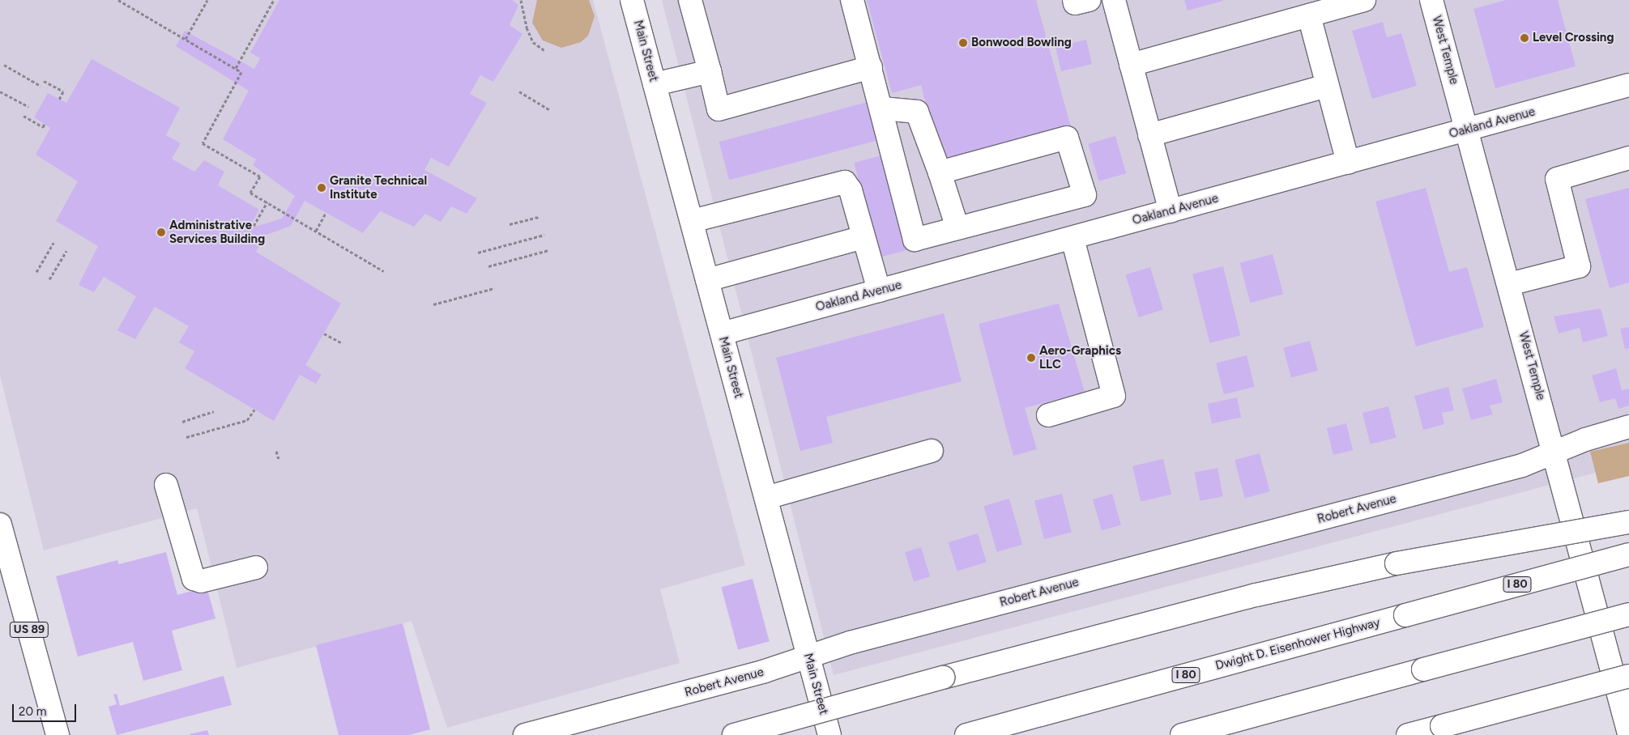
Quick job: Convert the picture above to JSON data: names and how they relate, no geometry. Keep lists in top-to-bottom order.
{
  "streets": {
    "main road": [
      "West Temple",
      "Main Street",
      "Oakland Avenue",
      "Robert Avenue",
      "I 80",
      "US 89",
      "Dwight D. Eisenhower Highway"
    ]
  },
  "crossings": [
    ["West Temple", "Oakland Avenue"],
    ["West Temple", "Robert Avenue"],
    ["Main Street", "Oakland Avenue"],
    ["Main Street", "Robert Avenue"]
  ],
  "places": [
    "Level Crossing",
    "Bonwood Bowling",
    "Granite Technical Institute",
    "Administrative Services Building",
    "Aero-Graphics LLC"
  ],
  "scale_bar": "20 m"
}
